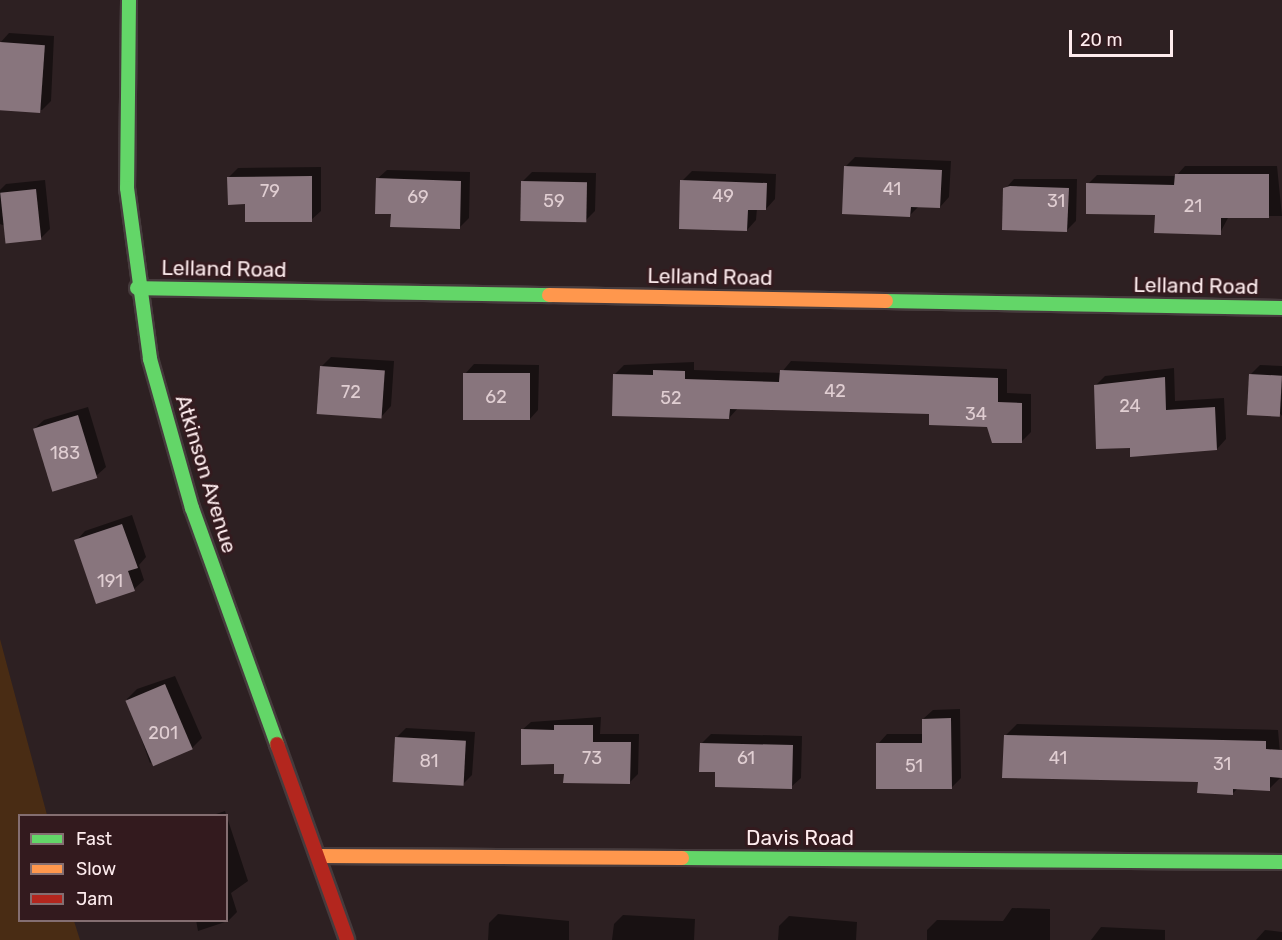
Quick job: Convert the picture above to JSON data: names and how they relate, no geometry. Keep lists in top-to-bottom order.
{
  "streets": {
    "street": ["Lelland Road", "Atkinson Avenue", "Davis Road"]
  },
  "crossings": [
    ["Lelland Road", "Atkinson Avenue"],
    ["Atkinson Avenue", "Davis Road"]
  ],
  "house_numbers": [
    "41",
    "79",
    "49",
    "69",
    "59",
    "31",
    "21",
    "42",
    "72",
    "62",
    "52",
    "24",
    "34",
    "183",
    "191",
    "201",
    "73",
    "61",
    "41",
    "81",
    "31",
    "51"
  ],
  "legend": ["Fast", "Slow", "Jam"],
  "scale_bar": "20 m"
}
